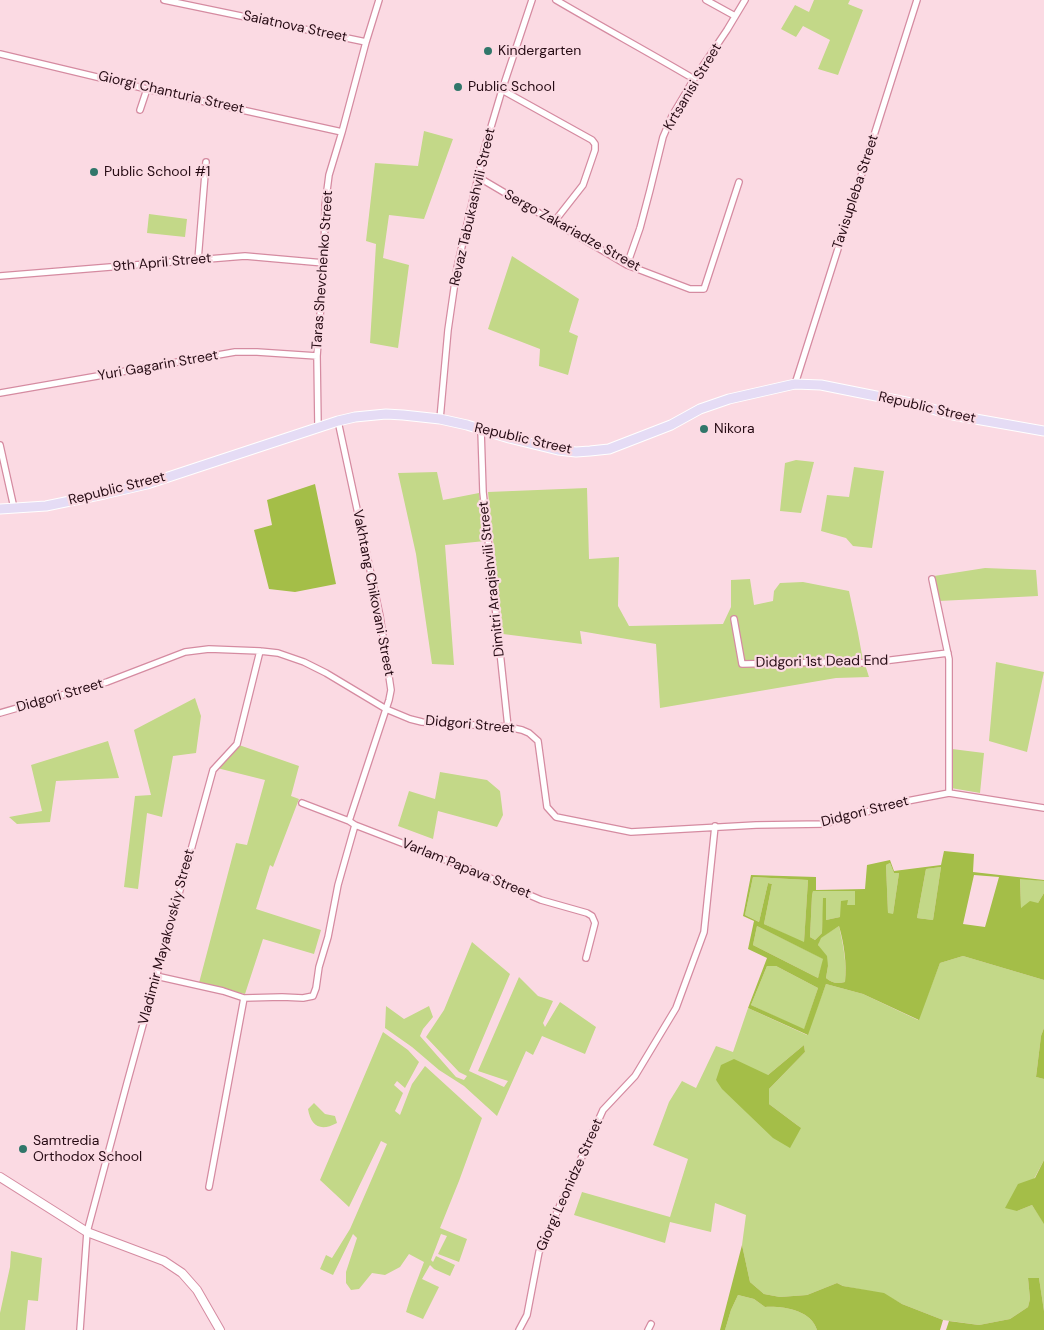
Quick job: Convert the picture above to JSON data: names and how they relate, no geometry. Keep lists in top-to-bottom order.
{
  "streets": {
    "main road": ["Republic Street"],
    "street": [
      "Saiatnova Street",
      "Krtsanisi Street",
      "Giorgi Chanturia Street",
      "Tavisupleba Street",
      "Revaz Tabukashvili Street",
      "Sergo Zakariadze Street",
      "9th April Street",
      "Taras Shevchenko Street",
      "Yuri Gagarin Street",
      "Dimitri Araqishvili Street",
      "Vakhtang Chikovani Street",
      "Didgori 1st Dead End",
      "Didgori Street",
      "Varlam Papava Street",
      "Vladimir Mayakovskiy Street",
      "Giorgi Leonidze Street"
    ]
  },
  "crossings": [
    ["Saiatnova Street", "Taras Shevchenko Street"],
    ["Krtsanisi Street", "Sergo Zakariadze Street"],
    ["Giorgi Chanturia Street", "Taras Shevchenko Street"],
    ["Tavisupleba Street", "Republic Street"],
    ["Revaz Tabukashvili Street", "Sergo Zakariadze Street"],
    ["Revaz Tabukashvili Street", "Republic Street"],
    ["9th April Street", "Taras Shevchenko Street"],
    ["Taras Shevchenko Street", "Yuri Gagarin Street"],
    ["Taras Shevchenko Street", "Republic Street"],
    ["Republic Street", "Dimitri Araqishvili Street"],
    ["Republic Street", "Vakhtang Chikovani Street"],
    ["Dimitri Araqishvili Street", "Didgori Street"],
    ["Vakhtang Chikovani Street", "Didgori Street"],
    ["Vakhtang Chikovani Street", "Varlam Papava Street"],
    ["Didgori Street", "Vladimir Mayakovskiy Street"],
    ["Didgori Street", "Giorgi Leonidze Street"]
  ],
  "places": [
    "Kindergarten",
    "Public School",
    "Public School #1",
    "Nikora",
    "Samtredia Orthodox School"
  ]
}
